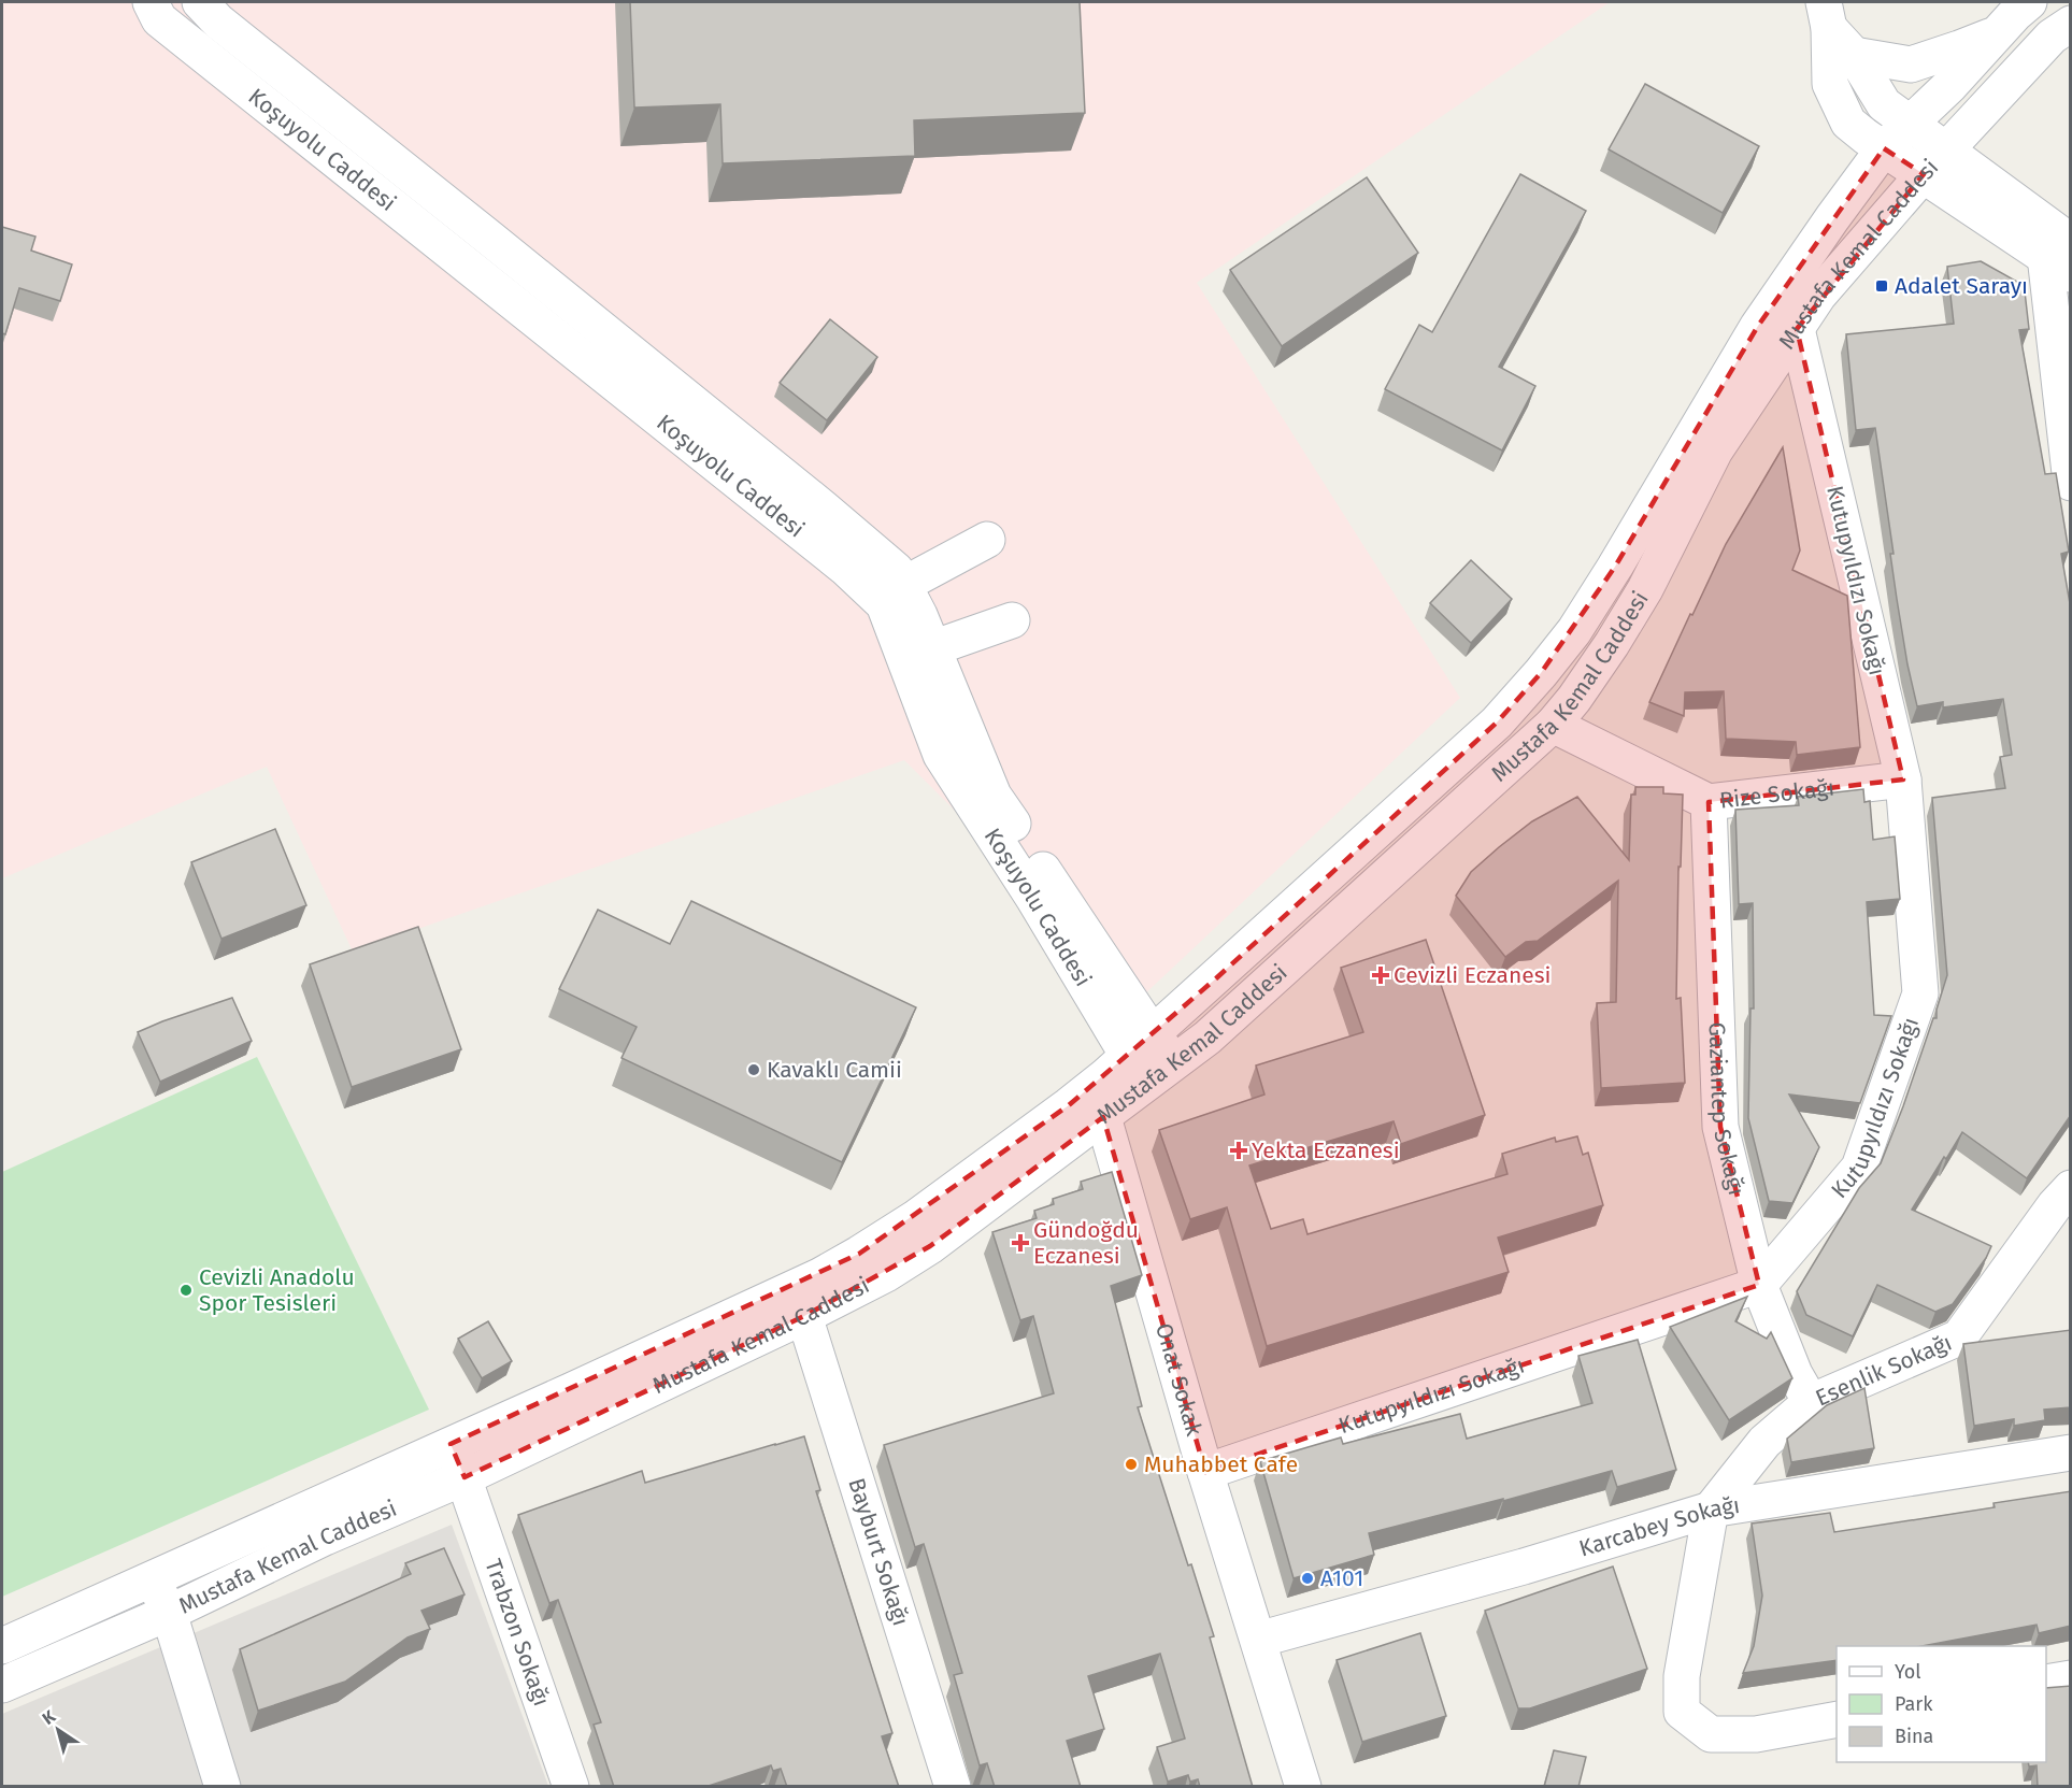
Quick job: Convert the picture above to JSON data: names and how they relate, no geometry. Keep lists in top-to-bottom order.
{
  "streets": {
    "street": [
      "Koşuyolu Caddesi",
      "Mustafa Kemal Caddesi",
      "Kutupyıldızı Sokağı",
      "Rize Sokağı",
      "Gaziantep Sokağı",
      "Esenlik Sokağı",
      "Onat Sokak",
      "Karcabey Sokağı",
      "Bayburt Sokağı",
      "Trabzon Sokağı"
    ]
  },
  "crossings": [
    ["Koşuyolu Caddesi", "Mustafa Kemal Caddesi"],
    ["Mustafa Kemal Caddesi", "Kutupyıldızı Sokağı"],
    ["Mustafa Kemal Caddesi", "Rize Sokağı"],
    ["Mustafa Kemal Caddesi", "Onat Sokak"],
    ["Mustafa Kemal Caddesi", "Bayburt Sokağı"],
    ["Mustafa Kemal Caddesi", "Trabzon Sokağı"],
    ["Kutupyıldızı Sokağı", "Rize Sokağı"],
    ["Kutupyıldızı Sokağı", "Gaziantep Sokağı"],
    ["Kutupyıldızı Sokağı", "Onat Sokak"],
    ["Rize Sokağı", "Gaziantep Sokağı"],
    ["Gaziantep Sokağı", "Esenlik Sokağı"],
    ["Esenlik Sokağı", "Karcabey Sokağı"],
    ["Onat Sokak", "Karcabey Sokağı"]
  ],
  "places": {
    "transit": ["Adalet Sarayı"],
    "health": ["Cevizli Eczanesi", "Yekta Eczanesi", "Gündoğdu Eczanesi"],
    "other": [
      "Kavaklı Camii",
      "Cevizli Anadolu Spor Tesisleri",
      "Muhabbet Cafe",
      "A101"
    ]
  },
  "legend": ["Yol", "Park", "Bina"],
  "north": "top left"
}
